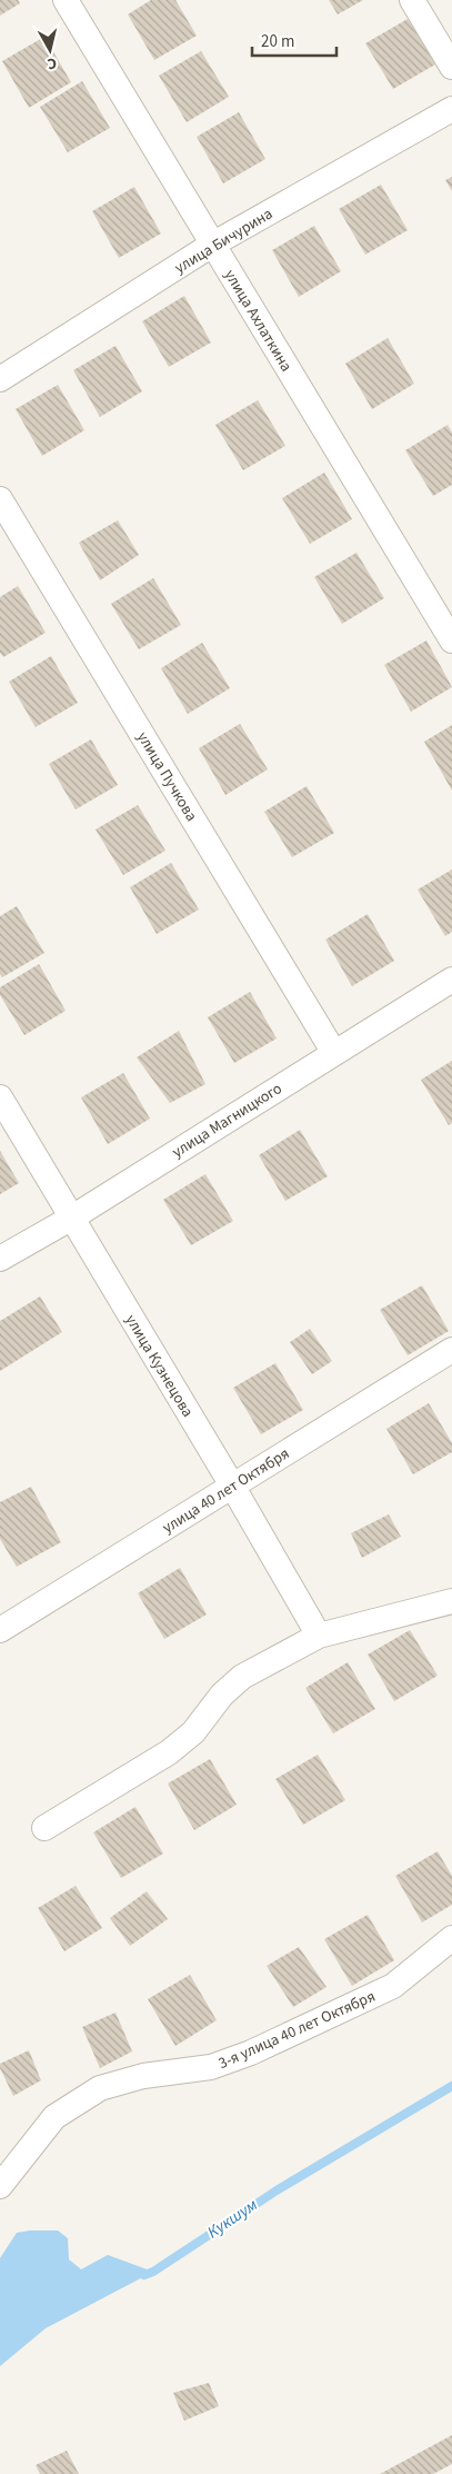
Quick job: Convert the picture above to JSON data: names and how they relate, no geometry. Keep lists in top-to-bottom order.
{
  "streets": {
    "street": [
      "улица Бичурина",
      "улица Ахлаткина",
      "улица Пучкова",
      "улица Магницкого",
      "улица Кузнецова",
      "улица 40 лет Октября",
      "3-я улица 40 лет Октября"
    ]
  },
  "crossings": [
    ["улица Бичурина", "улица Ахлаткина"],
    ["улица Пучкова", "улица Магницкого"],
    ["улица Магницкого", "улица Кузнецова"],
    ["улица Кузнецова", "улица 40 лет Октября"]
  ],
  "water": ["Кукшум"],
  "scale_bar": "20 m",
  "north": "bottom"
}
